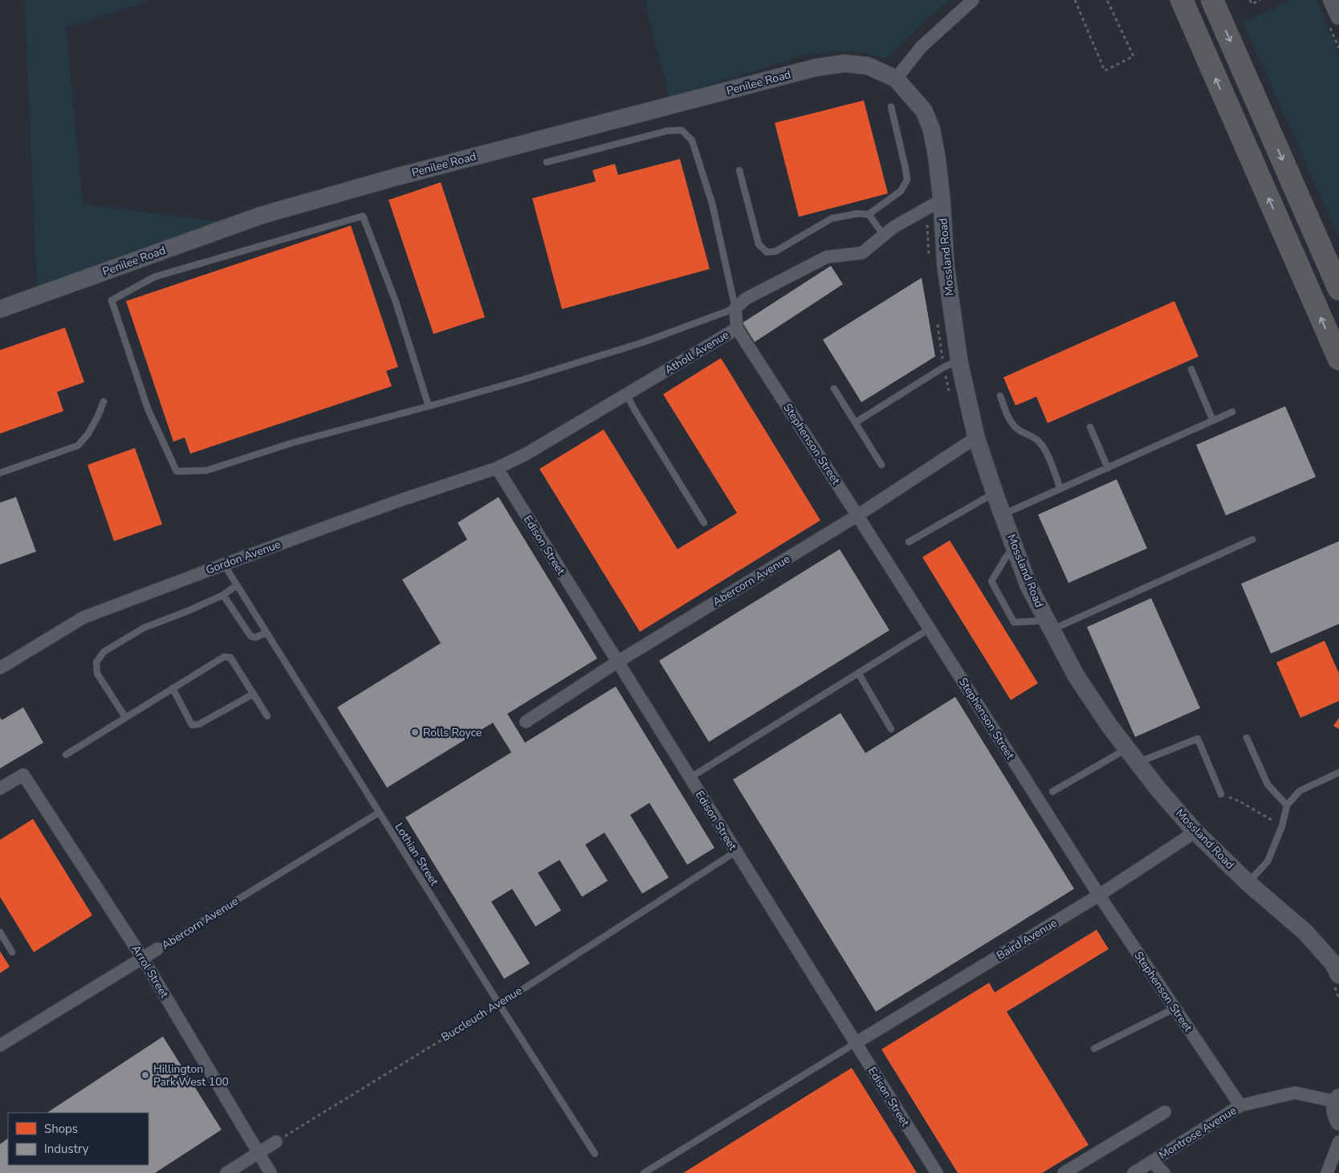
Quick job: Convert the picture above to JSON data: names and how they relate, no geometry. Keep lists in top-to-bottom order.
{
  "streets": {
    "street": [
      "Penilee Road",
      "Mossland Road",
      "Atholl Avenue",
      "Stephenson Street",
      "Edison Street",
      "Gordon Avenue",
      "Abercorn Avenue",
      "Baird Avenue",
      "Arrol Street",
      "Montrose Avenue"
    ],
    "lane": ["Lothian Street", "Buccleuch Avenue"]
  },
  "crossings": [
    ["Penilee Road", "Mossland Road"],
    ["Mossland Road", "Abercorn Avenue"],
    ["Mossland Road", "Baird Avenue"],
    ["Atholl Avenue", "Stephenson Street"],
    ["Atholl Avenue", "Edison Street"],
    ["Atholl Avenue", "Gordon Avenue"],
    ["Stephenson Street", "Abercorn Avenue"],
    ["Stephenson Street", "Baird Avenue"],
    ["Stephenson Street", "Montrose Avenue"],
    ["Edison Street", "Gordon Avenue"],
    ["Edison Street", "Abercorn Avenue"],
    ["Edison Street", "Baird Avenue"],
    ["Edison Street", "Buccleuch Avenue"],
    ["Gordon Avenue", "Lothian Street"],
    ["Abercorn Avenue", "Lothian Street"],
    ["Abercorn Avenue", "Arrol Street"],
    ["Lothian Street", "Buccleuch Avenue"]
  ],
  "places": ["Rolls Royce", "Hillington Park West 100"],
  "legend": ["Shops", "Industry"]
}
